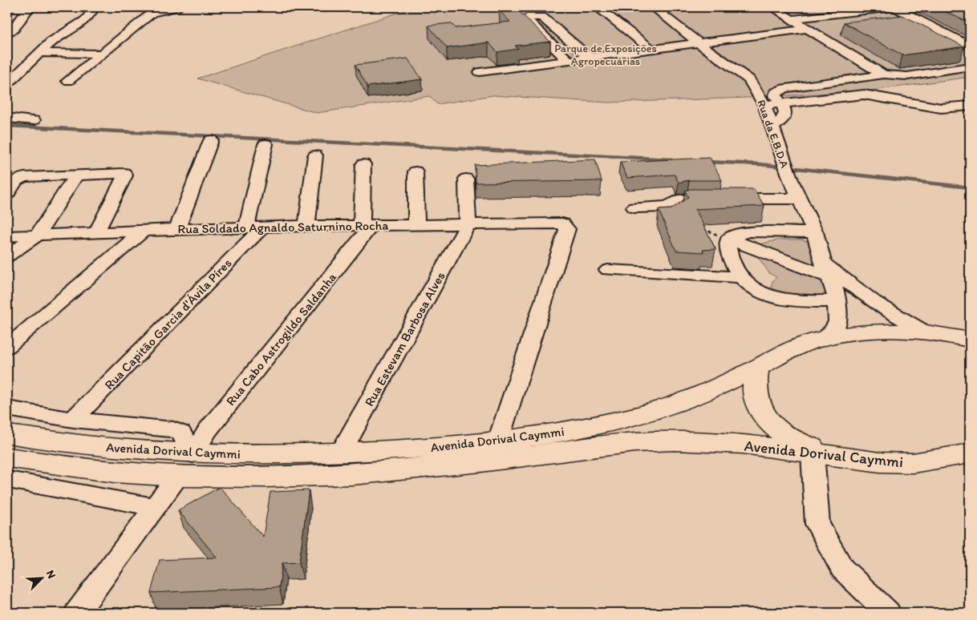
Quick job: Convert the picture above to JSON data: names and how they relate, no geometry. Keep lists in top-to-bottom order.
{
  "streets": {
    "main road": ["Avenida Dorival Caymmi"],
    "street": [
      "Rua da E.B.D.A",
      "Rua Soldado Agnaldo Saturnino Rocha",
      "Rua Capitão Garcia d'Ávila Píres",
      "Rua Cabo Astrogildo Saldanha",
      "Rua Estevam Barbosa Alves"
    ]
  },
  "crossings": [
    ["Rua da E.B.D.A", "Avenida Dorival Caymmi"],
    ["Rua Soldado Agnaldo Saturnino Rocha", "Rua Capitão Garcia d'Ávila Píres"],
    ["Rua Soldado Agnaldo Saturnino Rocha", "Rua Cabo Astrogildo Saldanha"],
    ["Rua Soldado Agnaldo Saturnino Rocha", "Rua Estevam Barbosa Alves"],
    ["Rua Soldado Agnaldo Saturnino Rocha", "Avenida Dorival Caymmi"],
    ["Rua Cabo Astrogildo Saldanha", "Avenida Dorival Caymmi"],
    ["Rua Estevam Barbosa Alves", "Avenida Dorival Caymmi"]
  ],
  "parks": ["Parque de Exposições Agropecuárias"],
  "north": "top right"
}
